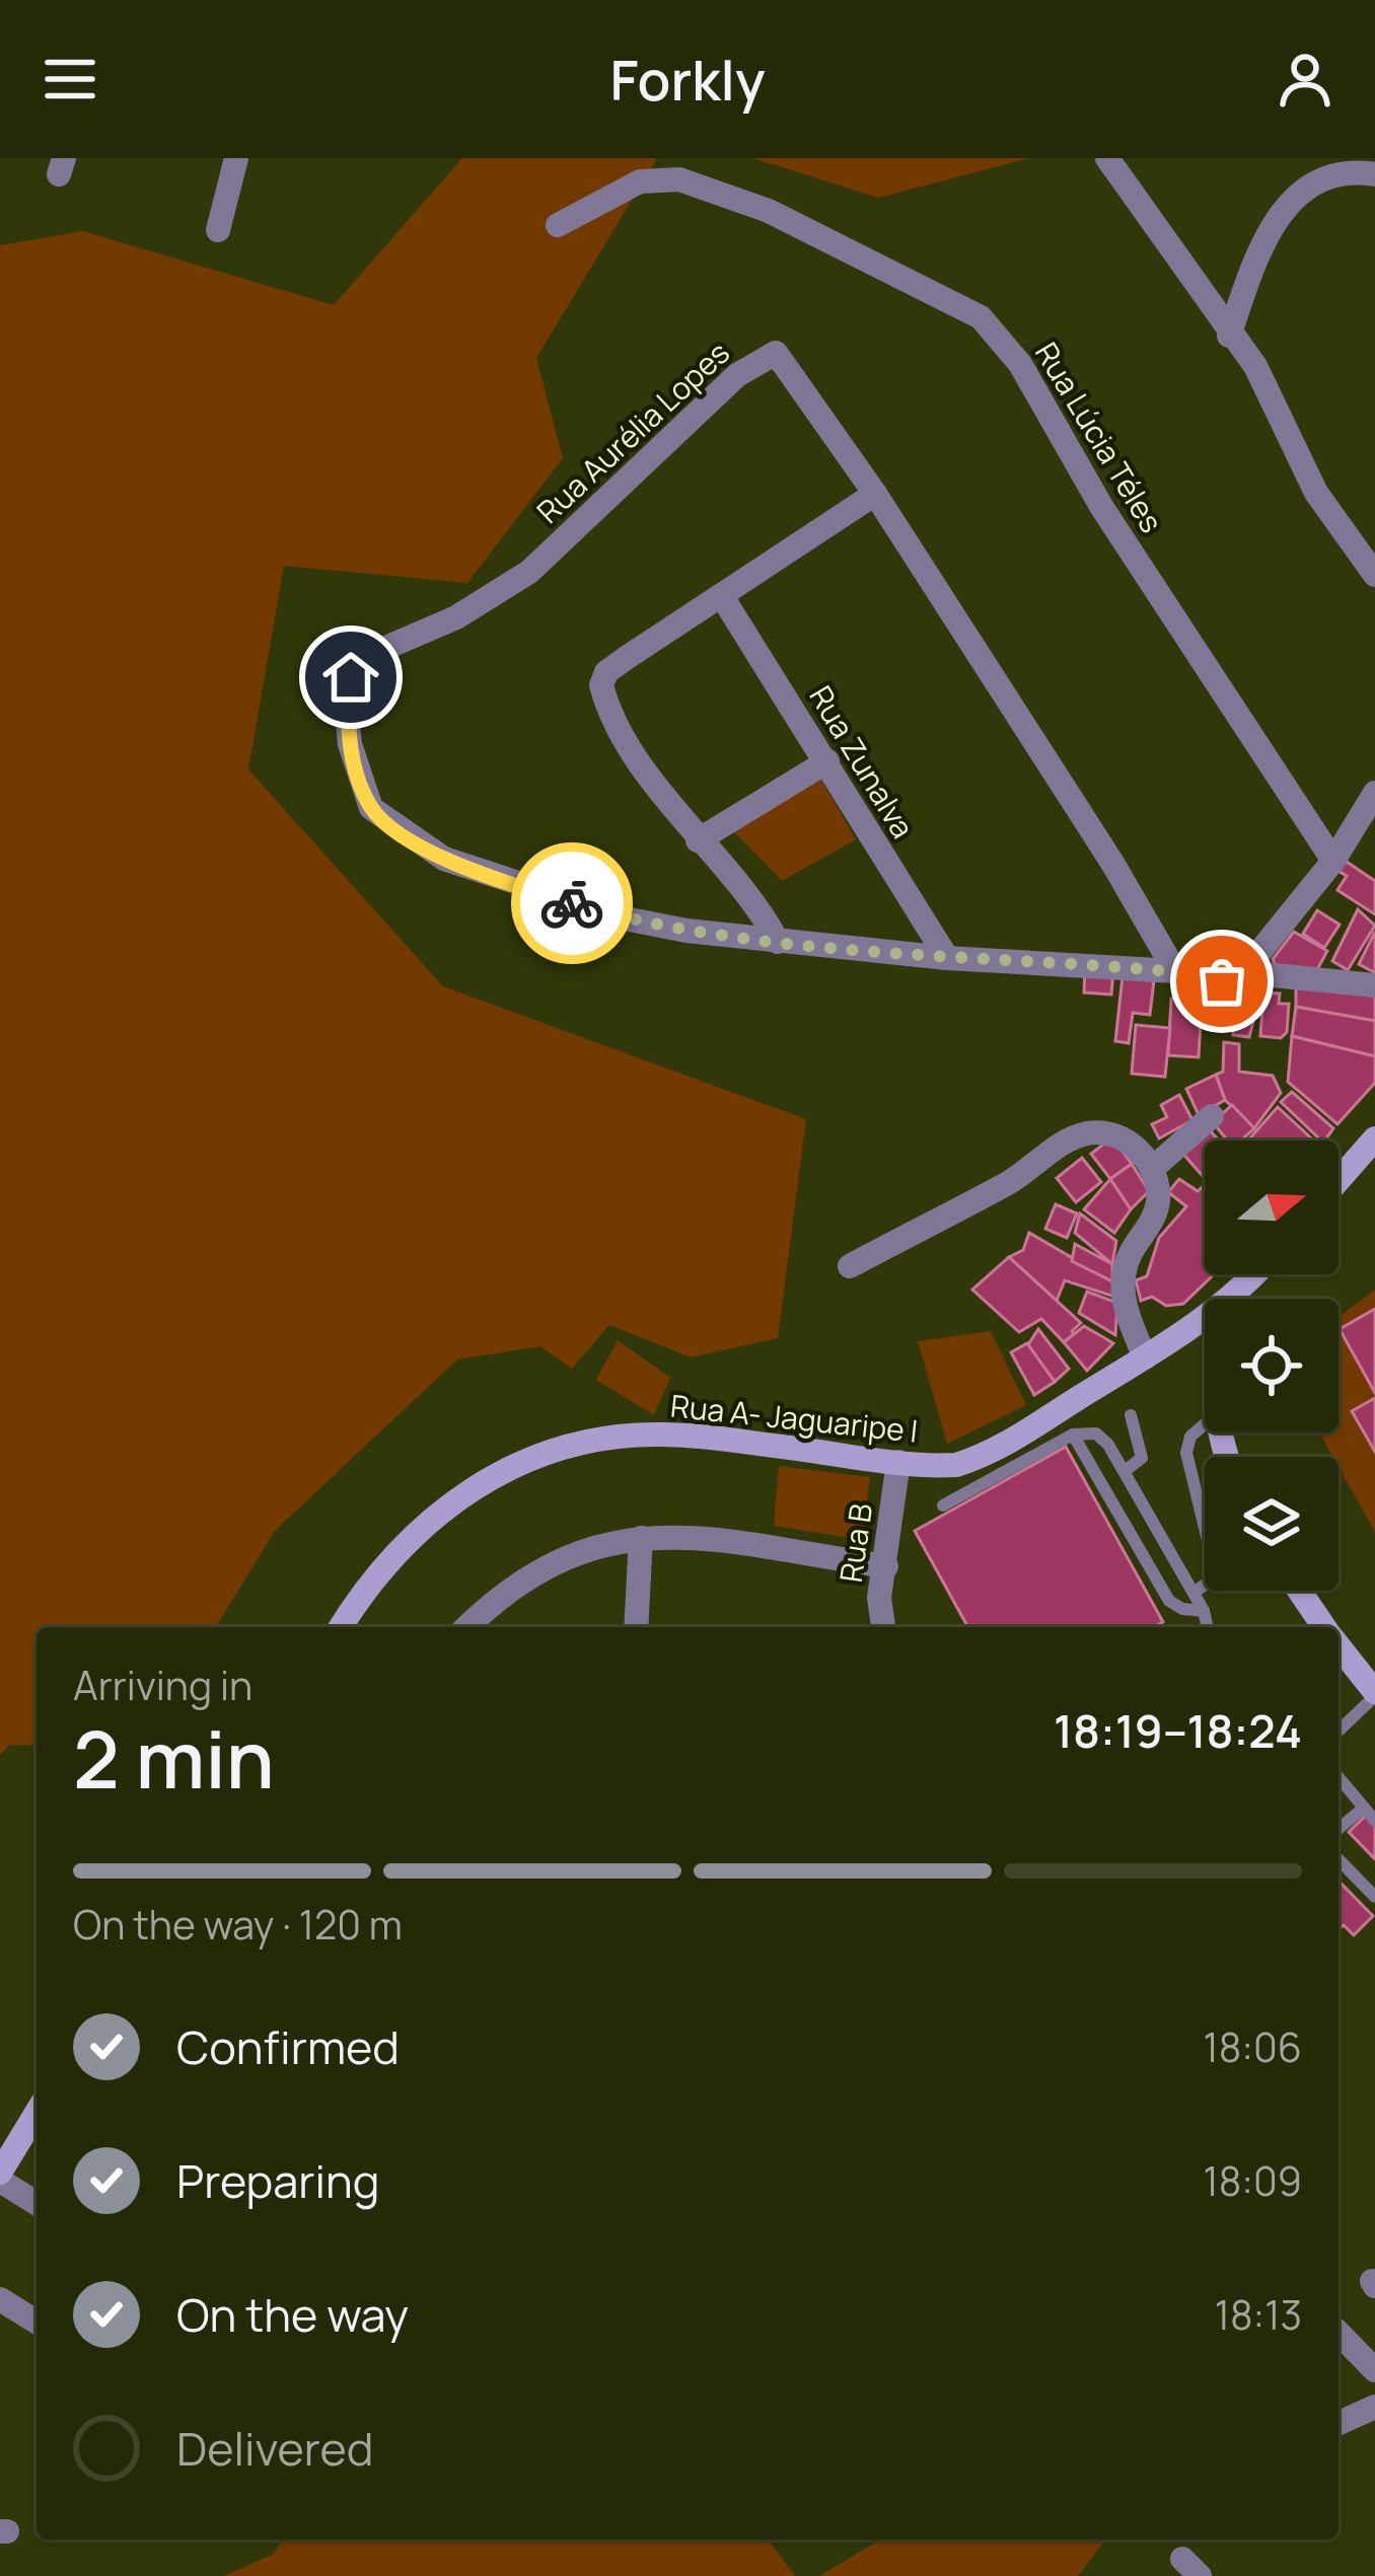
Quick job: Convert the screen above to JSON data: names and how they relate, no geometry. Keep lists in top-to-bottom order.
{
  "streets": {
    "main road": ["Rua A- Jaguaripe I"],
    "street": [
      "Rua Aurélia Lopes",
      "Rua Lúcia Téles",
      "Rua Zunalva",
      "Rua B"
    ]
  },
  "crossings": [
    ["Rua A- Jaguaripe I", "Rua B"]
  ],
  "north": "right",
  "page": {
    "header": "Forkly",
    "heading": ["2 min", "Arriving in", "18:19–18:24"],
    "bar": "On the way · 120 m",
    "list": [
      ["Confirmed", "18:06"],
      ["Preparing", "18:09"],
      ["On the way", "18:13"],
      "Delivered"
    ]
  }
}
